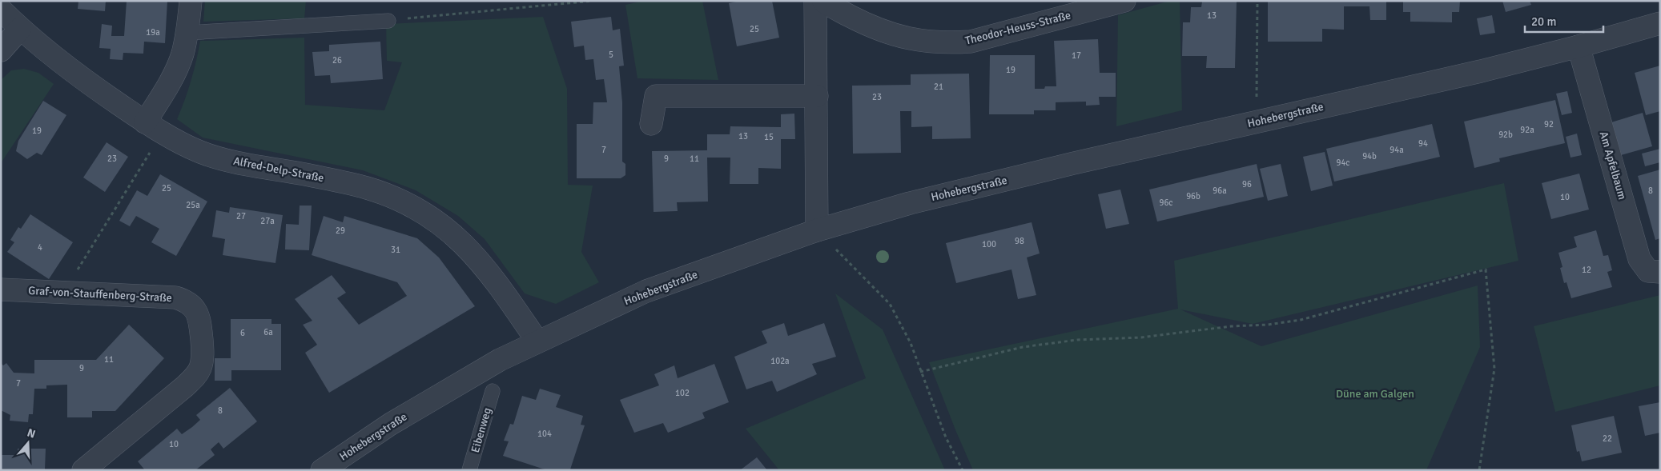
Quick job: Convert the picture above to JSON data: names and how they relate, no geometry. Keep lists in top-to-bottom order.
{
  "streets": {
    "street": [
      "Theodor-Heuss-Straße",
      "Hohebergstraße",
      "Am Apfelbaum",
      "Alfred-Delp-Straße",
      "Graf-von-Stauffenberg-Straße"
    ],
    "lane": ["Eibenweg"]
  },
  "crossings": [
    ["Hohebergstraße", "Am Apfelbaum"],
    ["Hohebergstraße", "Alfred-Delp-Straße"]
  ],
  "parks": ["Düne am Galgen"],
  "house_numbers": [
    "13",
    "25",
    "19a",
    "5",
    "17",
    "26",
    "19",
    "21",
    "23",
    "92",
    "92a",
    "19",
    "92b",
    "13",
    "15",
    "94",
    "7",
    "94a",
    "94b",
    "23",
    "9",
    "11",
    "94c",
    "96",
    "25",
    "96a",
    "8",
    "96b",
    "10",
    "96c",
    "25a",
    "27",
    "27a",
    "29",
    "98",
    "100",
    "4",
    "31",
    "12",
    "6a",
    "6",
    "11",
    "102a",
    "9",
    "7",
    "102",
    "8",
    "104",
    "22",
    "10"
  ],
  "scale_bar": "20 m",
  "north": "top"
}
